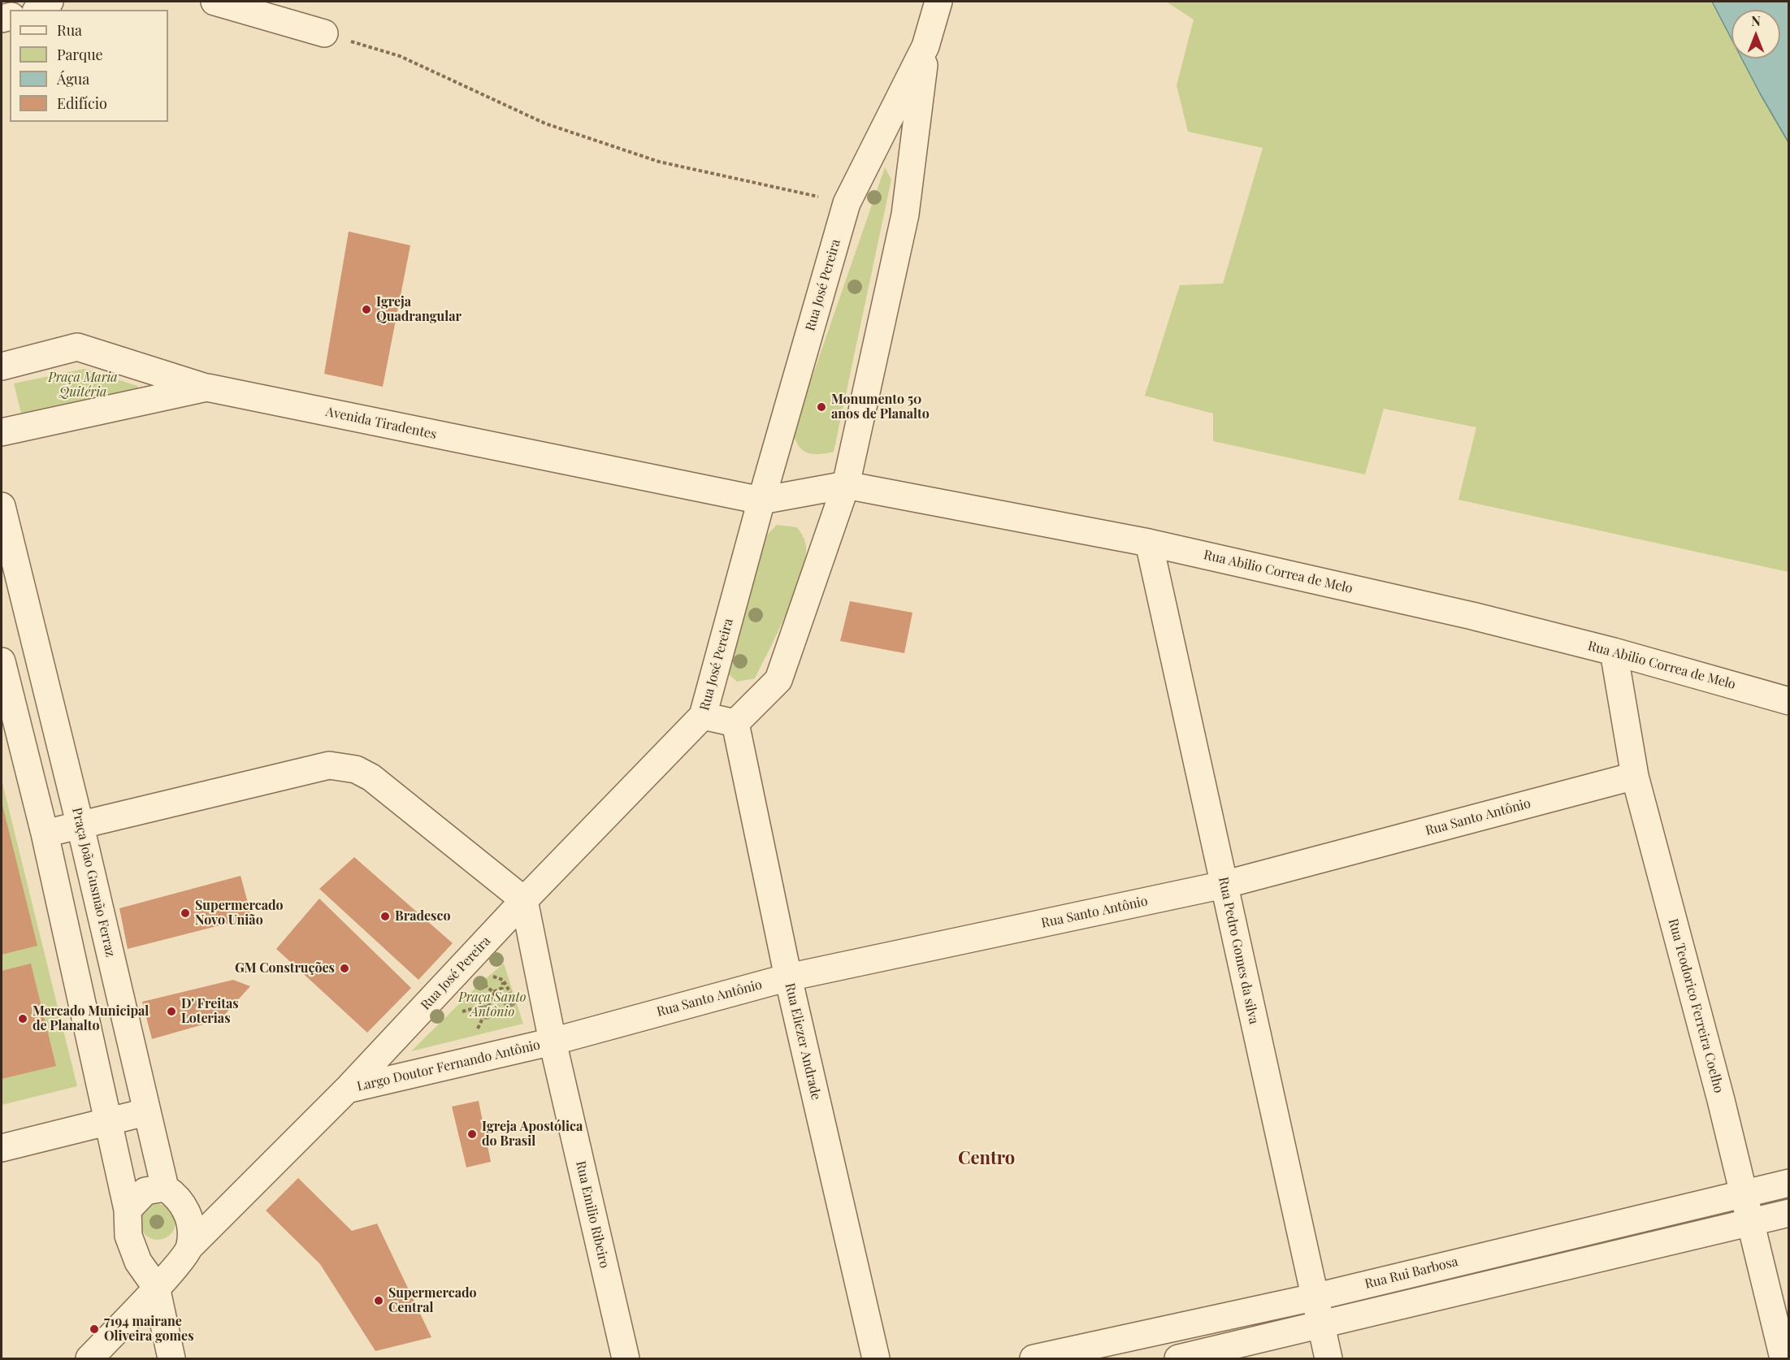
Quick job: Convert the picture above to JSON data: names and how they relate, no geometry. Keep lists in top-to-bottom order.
{
  "streets": {
    "street": [
      "Rua José Pereira",
      "Avenida Tiradentes",
      "Rua Abilio Correa de Melo",
      "Rua Santo Antônio",
      "Praça João Gusmão Ferraz",
      "Rua Pedro Gomes da silva",
      "Rua Teodorico Ferreira Coelho",
      "Rua Eliezer Andrade",
      "Largo Doutor Fernando Antônio",
      "Rua Emilio Ribeiro",
      "Rua Rui Barbosa"
    ]
  },
  "crossings": [
    ["Rua José Pereira", "Avenida Tiradentes"],
    ["Rua José Pereira", "Rua Abilio Correa de Melo"],
    ["Rua José Pereira", "Praça João Gusmão Ferraz"],
    ["Rua José Pereira", "Largo Doutor Fernando Antônio"],
    ["Avenida Tiradentes", "Rua Abilio Correa de Melo"],
    ["Rua Abilio Correa de Melo", "Rua Pedro Gomes da silva"],
    ["Rua Abilio Correa de Melo", "Rua Teodorico Ferreira Coelho"],
    ["Rua Santo Antônio", "Rua Pedro Gomes da silva"],
    ["Rua Santo Antônio", "Rua Teodorico Ferreira Coelho"],
    ["Rua Santo Antônio", "Rua Eliezer Andrade"],
    ["Rua Santo Antônio", "Largo Doutor Fernando Antônio"],
    ["Rua Santo Antônio", "Rua Emilio Ribeiro"],
    ["Rua Pedro Gomes da silva", "Rua Rui Barbosa"],
    ["Rua Teodorico Ferreira Coelho", "Rua Rui Barbosa"],
    ["Largo Doutor Fernando Antônio", "Rua Emilio Ribeiro"]
  ],
  "districts": ["Centro"],
  "parks": ["Praça Maria Quitéria", "Praça Santo Antônio"],
  "places": [
    "Igreja Quadrangular",
    "Monumento 50 anos de Planalto",
    "Supermercado Novo União",
    "Bradesco",
    "GM Construções",
    "D' Freitas Loterias",
    "Mercado Municipal de Planalto",
    "Igreja Apostólica do Brasil",
    "Supermercado Central",
    "7194 mairane Oliveira gomes"
  ],
  "legend": [
    "Rua",
    "Parque",
    "Água",
    "Edifício"
  ],
  "north": "top"
}
